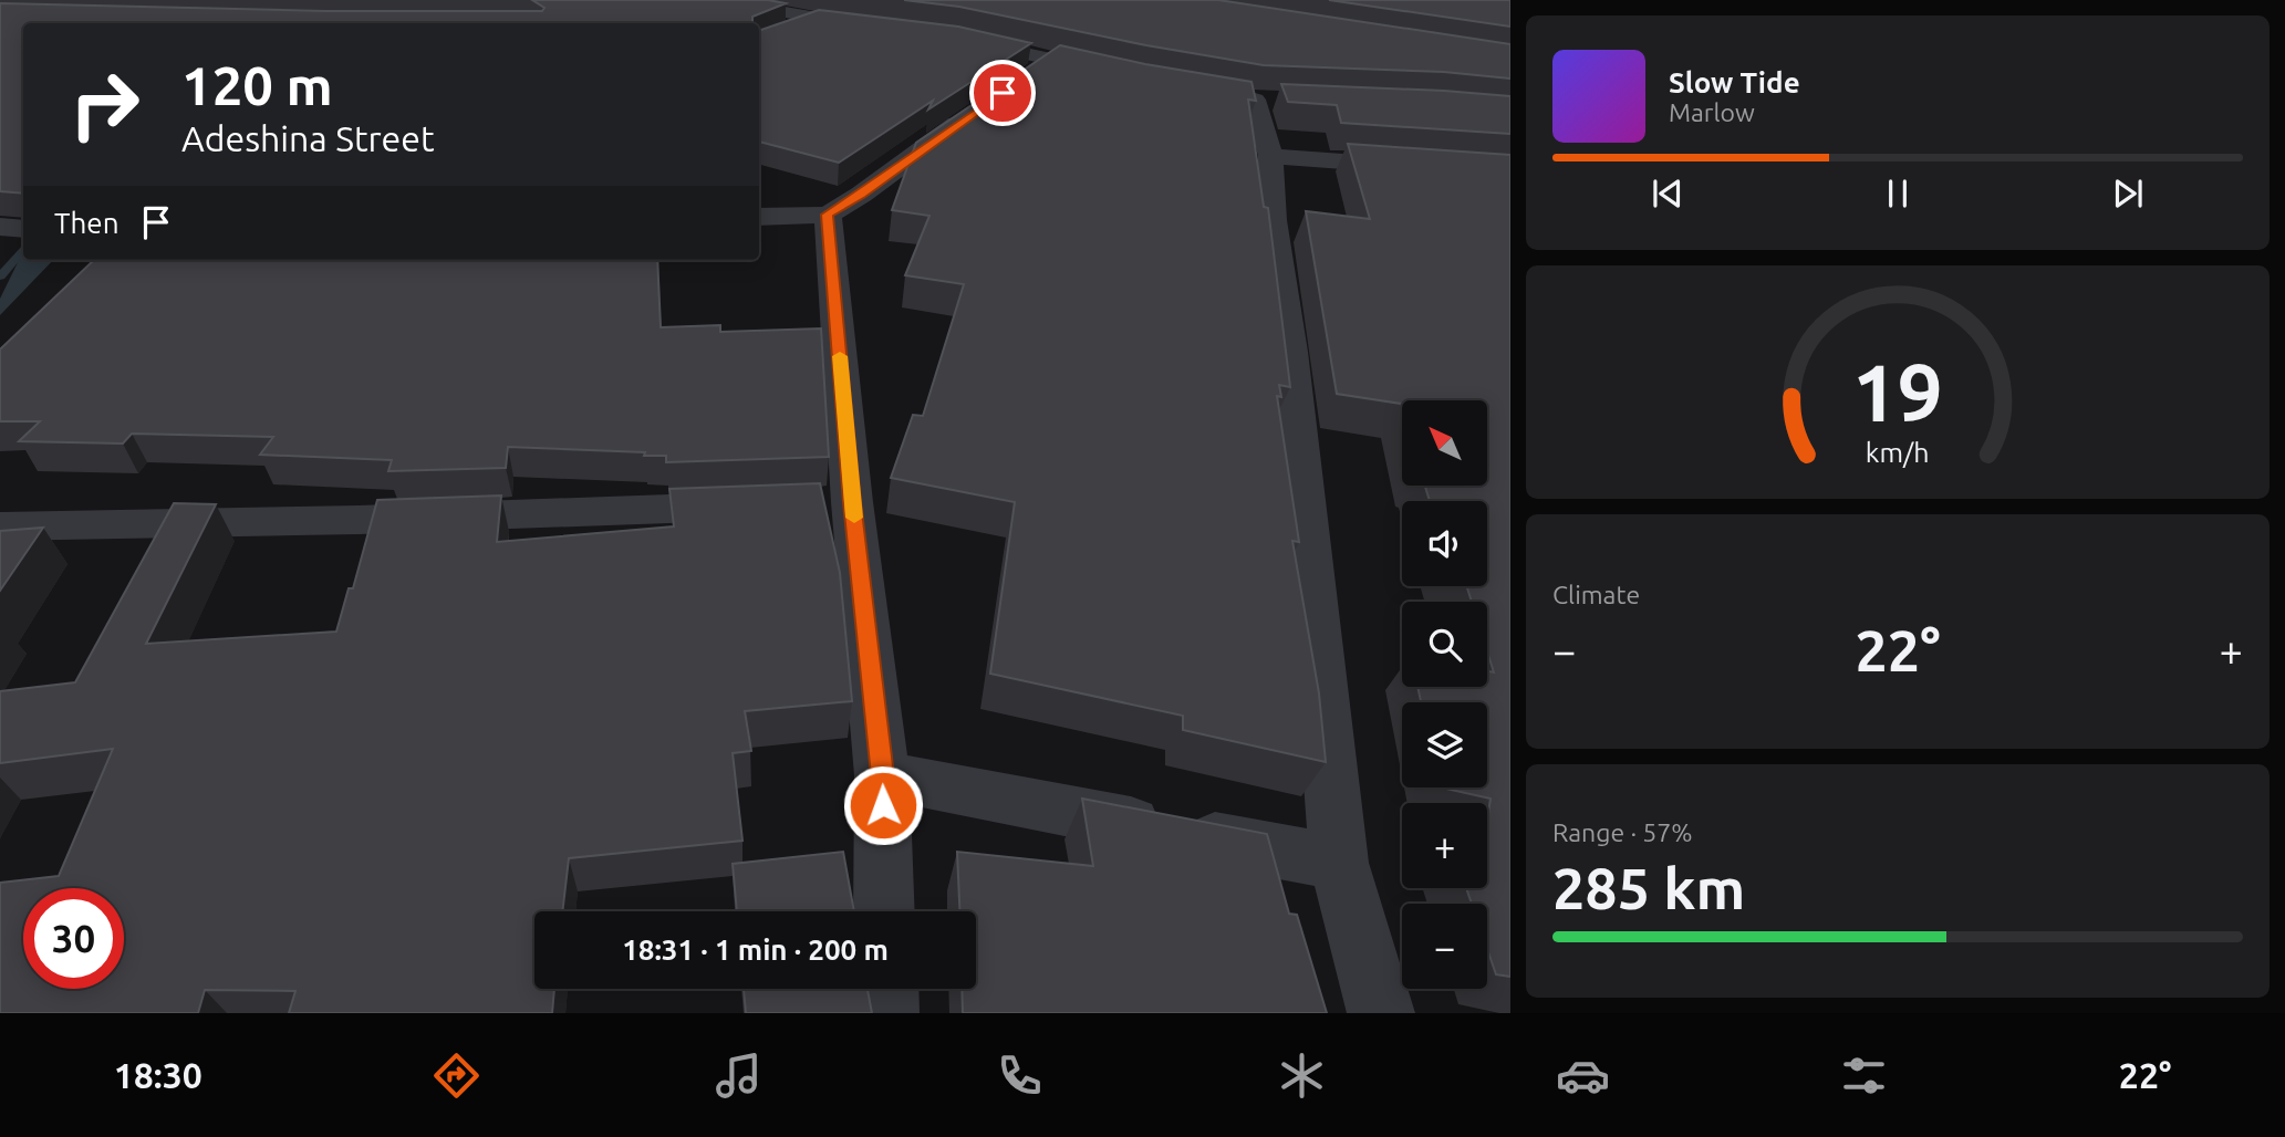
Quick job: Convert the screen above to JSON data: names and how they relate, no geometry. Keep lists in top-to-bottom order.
{
  "north": "top left",
  "page": {
    "turn": ["120 m", "Adeshina Street"],
    "song": ["Slow Tide", "Marlow"],
    "then": "Then",
    "map_buttons": ["+", "−"],
    "tile": [
      "Climate",
      ["Range · 57%", "285 km"]
    ],
    "heat": ["−", "22°", "+"],
    "limit": "30",
    "trip": "18:31 · 1 min · 200 m",
    "tabs": ["18:30", "22°"],
    "gauge": ["19", "km/h"]
  }
}
